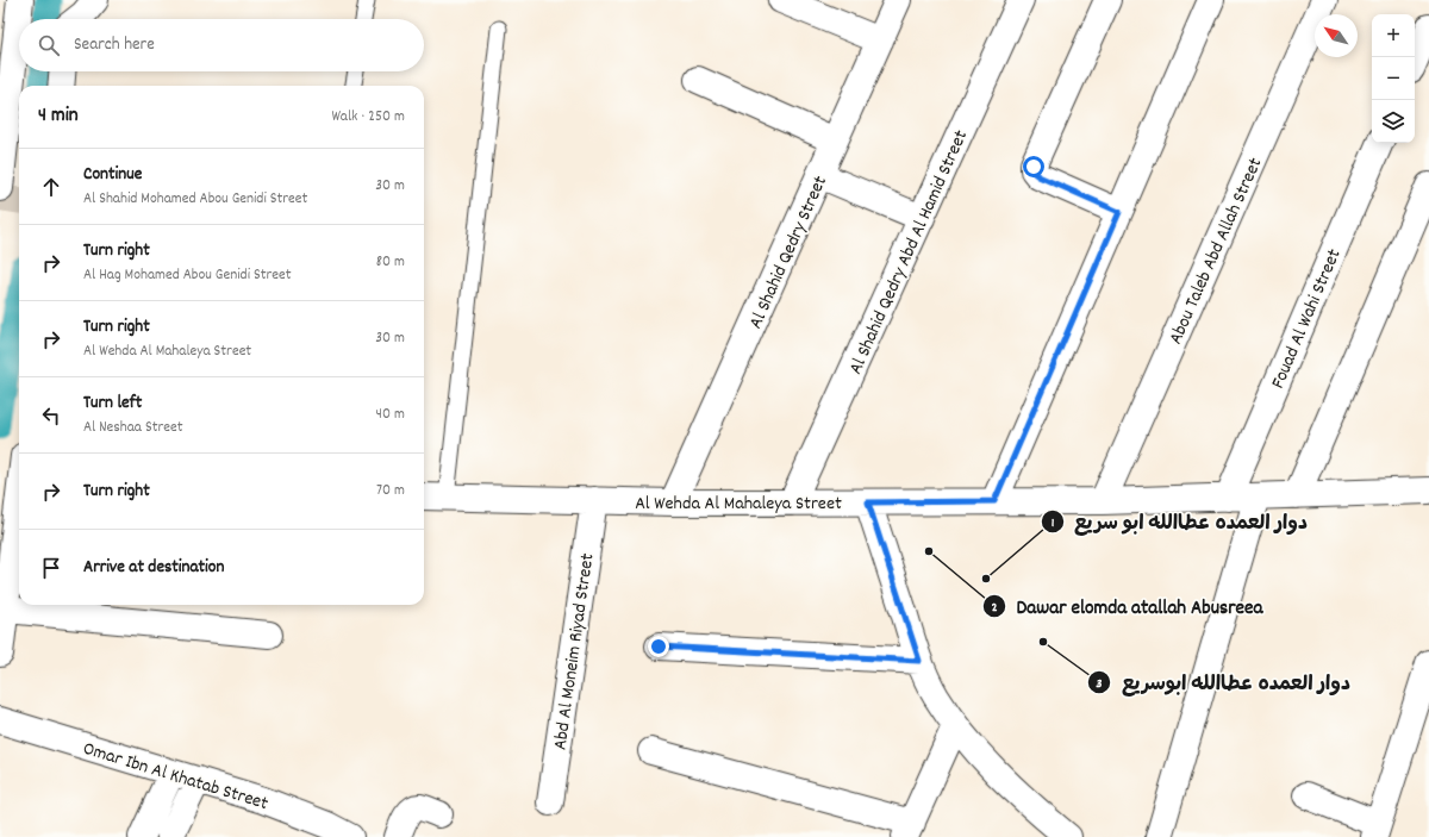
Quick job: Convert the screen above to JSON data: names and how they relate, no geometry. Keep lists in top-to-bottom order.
{
  "streets": {
    "street": [
      "Abou Taleb Abd Allah Street",
      "Al Shahid Qedry Street",
      "Al Shahid Qedry Abd Al Hamid Street",
      "Fouad Al Wahi Street",
      "Al Wehda Al Mahaleya Street",
      "Abd Al Moneim Riyad Street",
      "Omar Ibn Al Khatab Street"
    ]
  },
  "crossings": [
    ["Abou Taleb Abd Allah Street", "Al Wehda Al Mahaleya Street"],
    ["Al Shahid Qedry Street", "Al Wehda Al Mahaleya Street"],
    ["Al Shahid Qedry Abd Al Hamid Street", "Al Wehda Al Mahaleya Street"],
    ["Fouad Al Wahi Street", "Al Wehda Al Mahaleya Street"],
    ["Al Wehda Al Mahaleya Street", "Abd Al Moneim Riyad Street"]
  ],
  "places": ["Dawar elomda atallah Abusreea", "دوار العمده عطاالله ابو سريع", "دوار العمده عطاالله ابوسريع"],
  "north": "top left",
  "page": {
    "map_buttons": ["+", "−"],
    "search": "Search here",
    "heading": ["4 min", "Walk · 250 m"],
    "list": [
      ["Continue", "Al Shahid Mohamed Abou Genidi Street", "30 m"],
      ["Turn right", "Al Hag Mohamed Abou Genidi Street", "80 m"],
      ["Turn right", "Al Wehda Al Mahaleya Street", "30 m"],
      ["Turn left", "Al Neshaa Street", "40 m"],
      ["Turn right", "70 m"],
      "Arrive at destination"
    ]
  }
}
